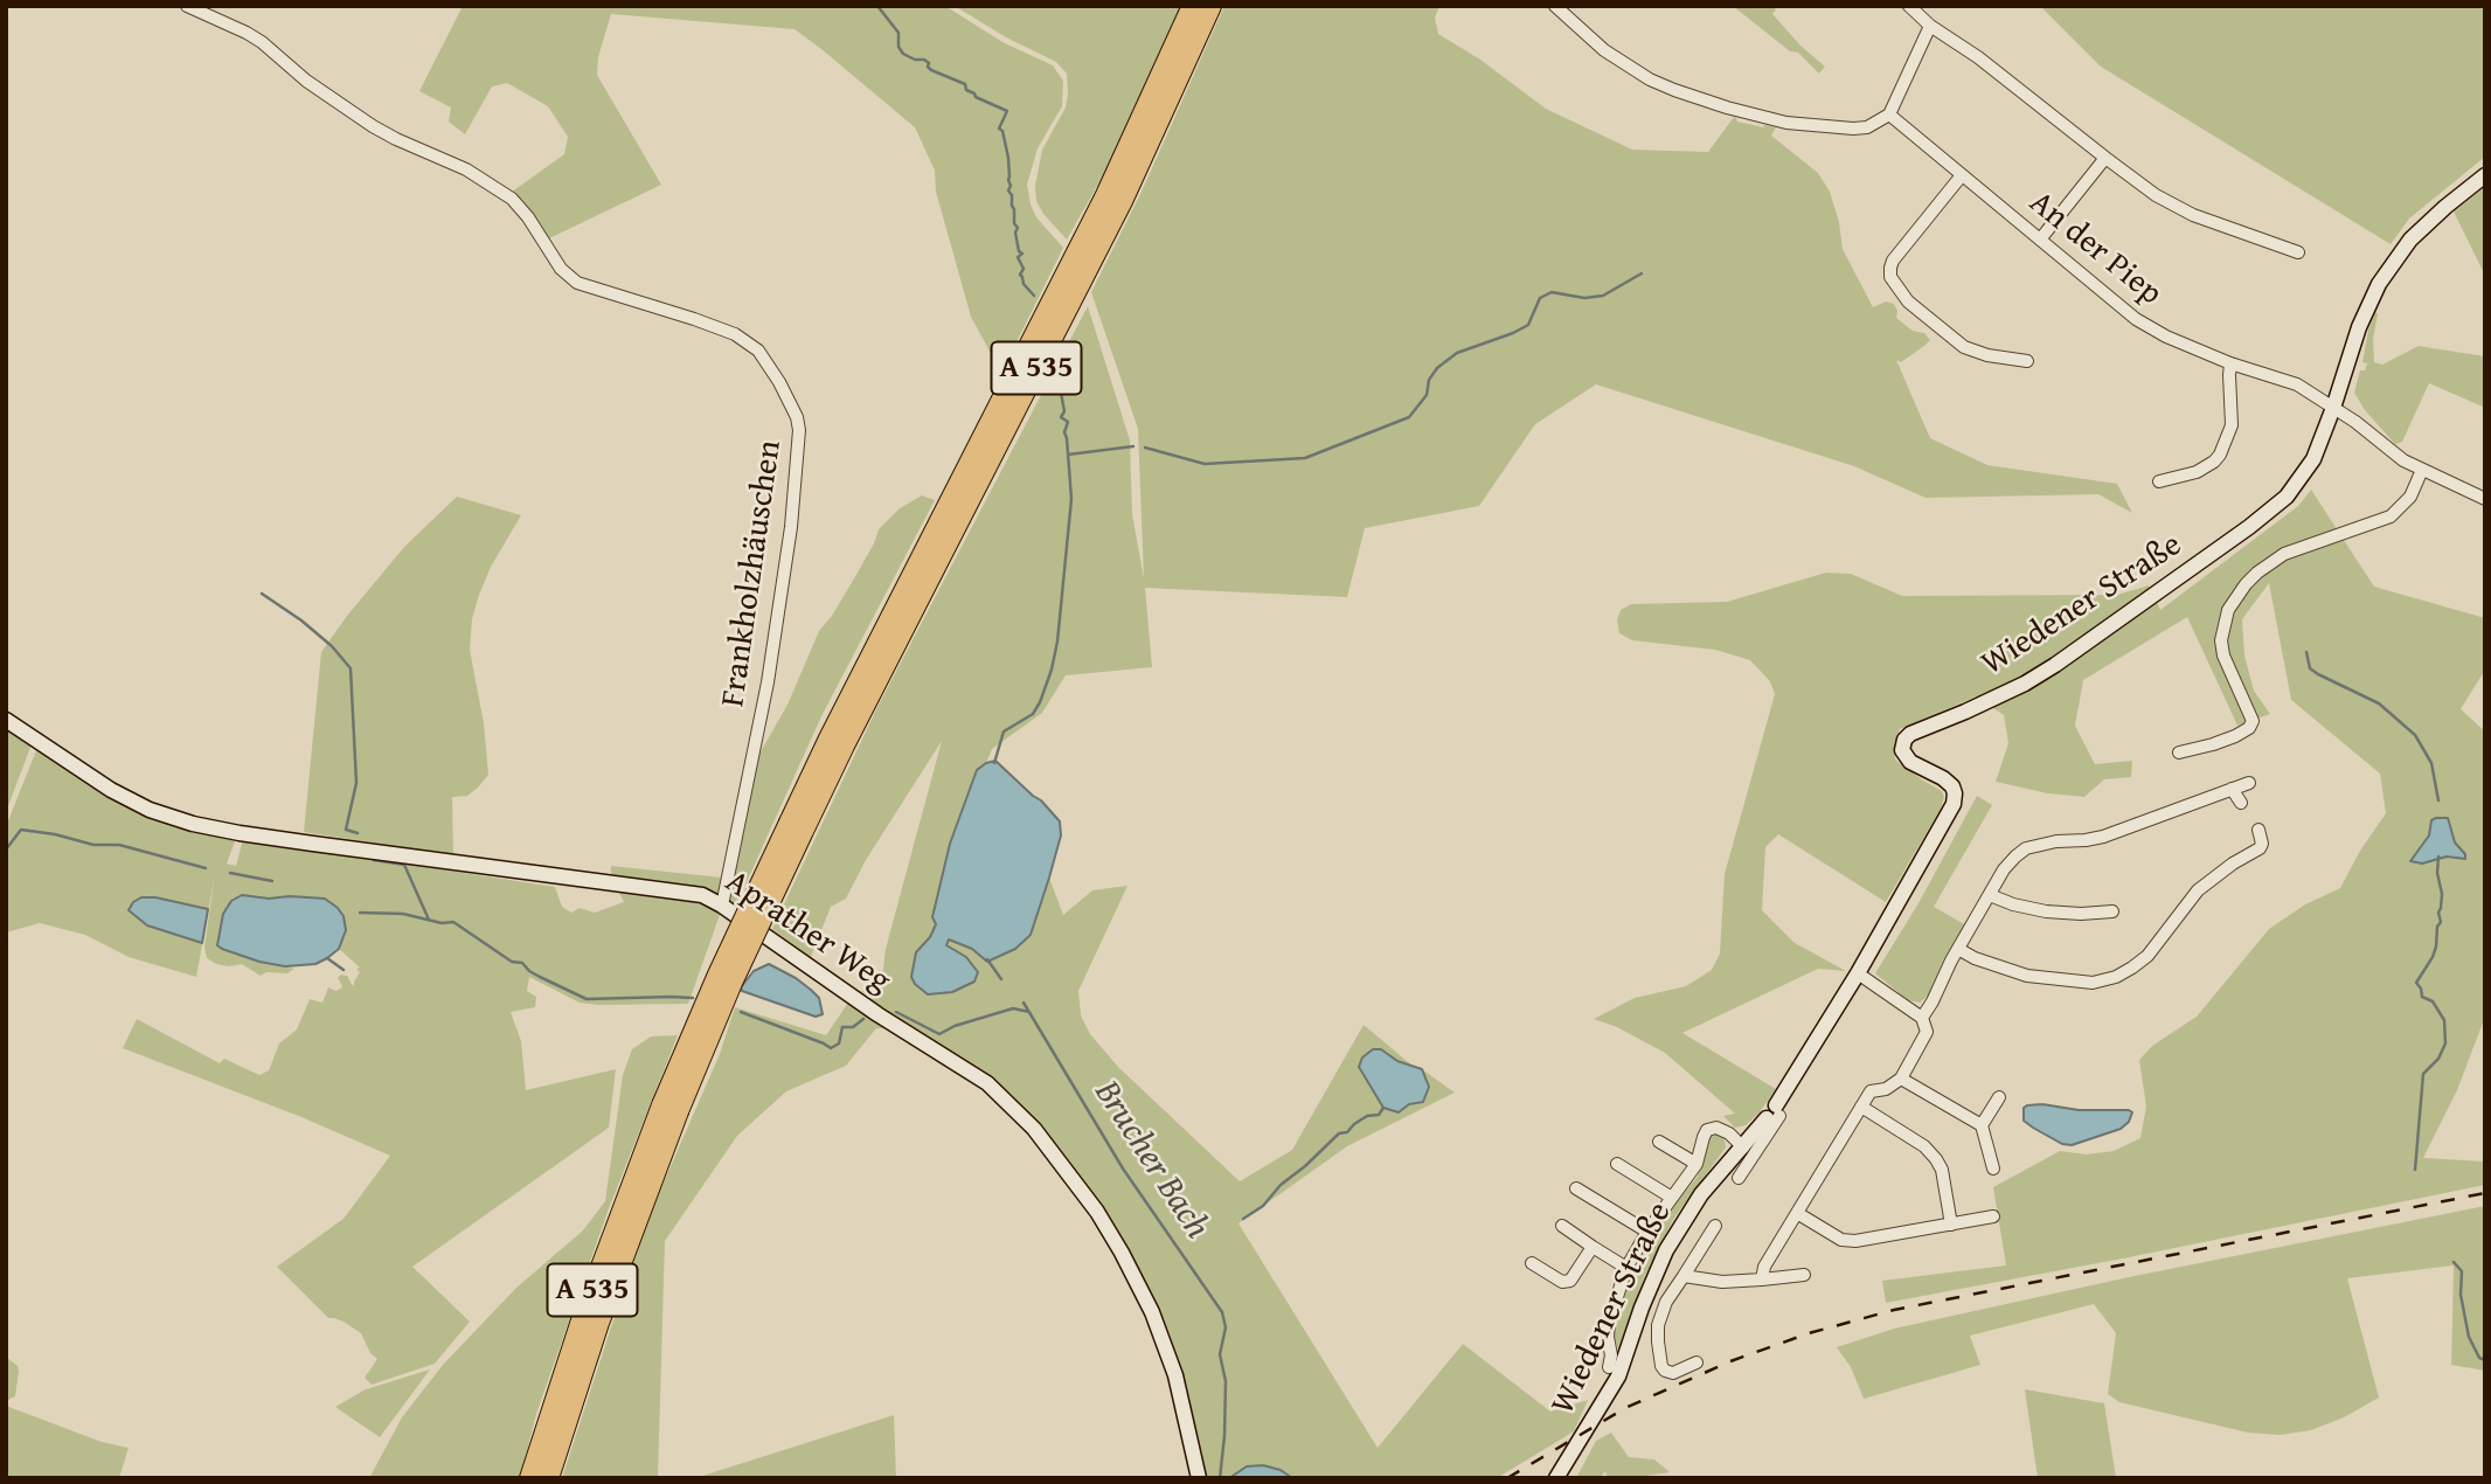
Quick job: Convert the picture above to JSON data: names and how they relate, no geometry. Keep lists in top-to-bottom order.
{
  "streets": {
    "highway": ["A 535"],
    "main road": ["Wiedener Straße", "Aprather Weg"],
    "street": ["An der Piep", "Frankholzhäuschen"]
  },
  "crossings": [
    ["An der Piep", "Wiedener Straße"],
    ["Frankholzhäuschen", "Aprather Weg"]
  ],
  "water": ["Brucher Bach"]
}
